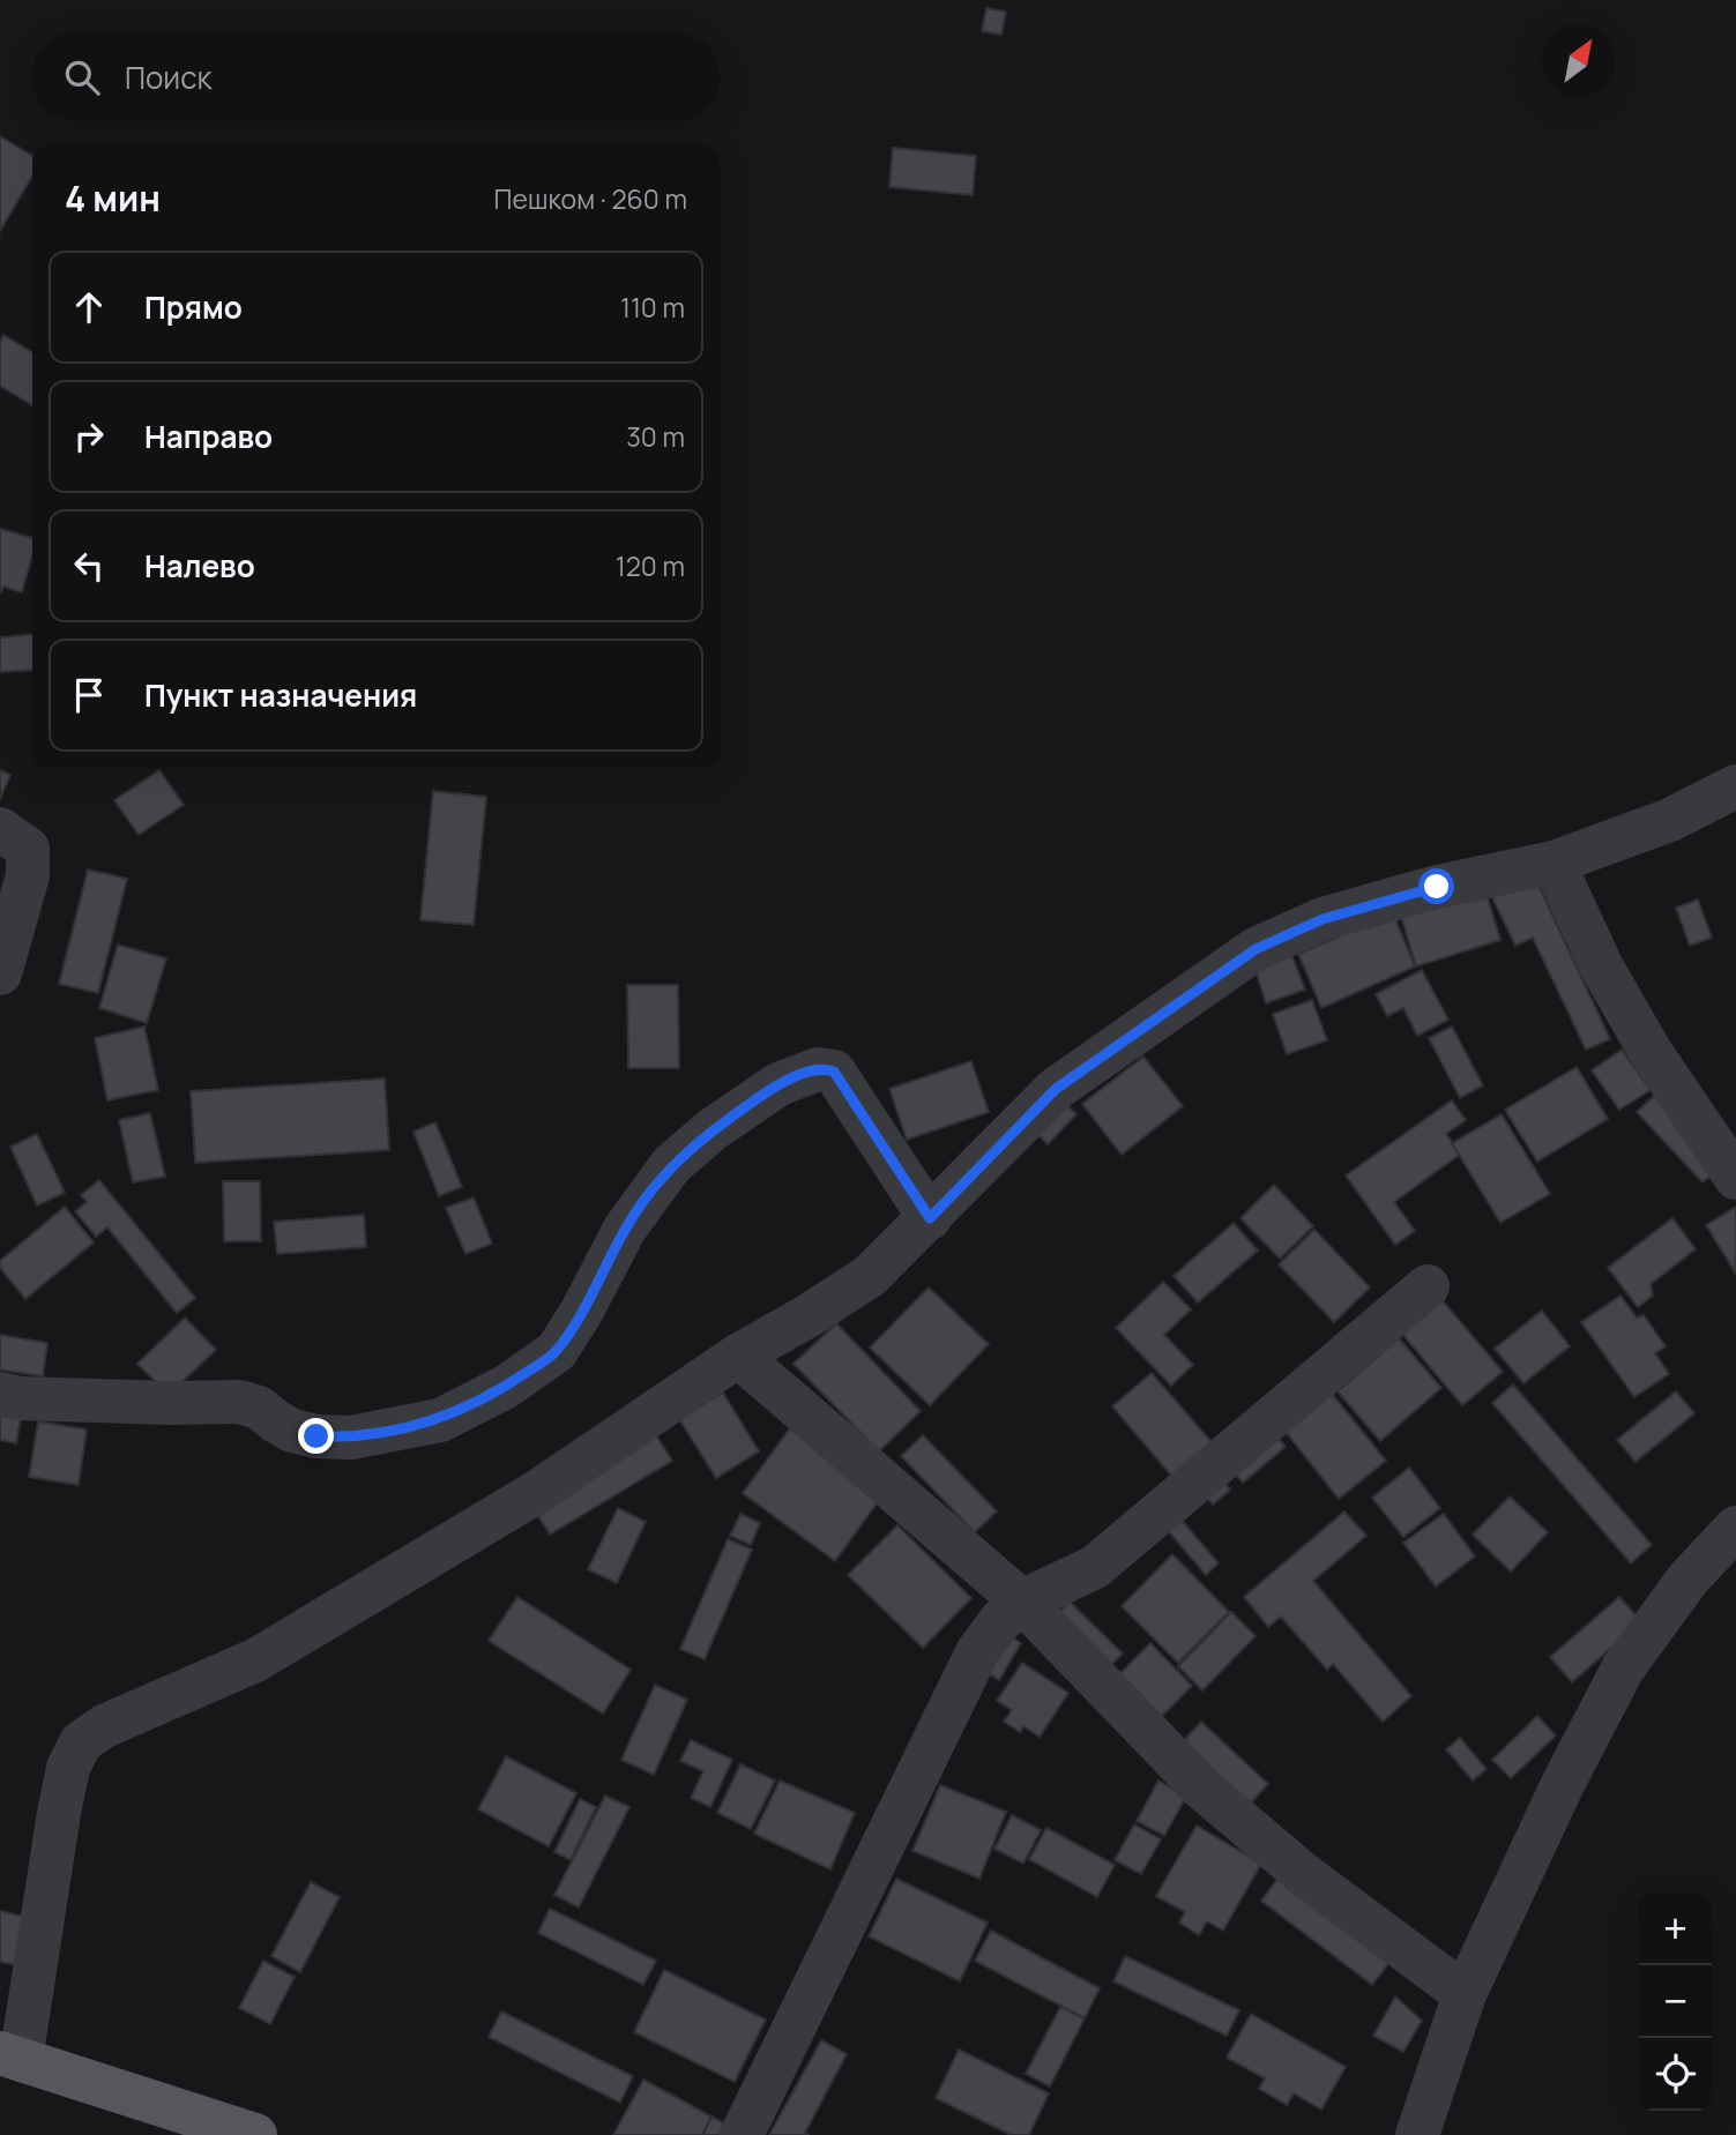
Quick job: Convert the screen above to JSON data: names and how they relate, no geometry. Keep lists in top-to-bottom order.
{
  "north": "top right",
  "page": {
    "search": "Поиск",
    "heading": ["4 мин", "Пешком · 260 m"],
    "list": [
      ["Прямо", "110 m"],
      ["Направо", "30 m"],
      ["Налево", "120 m"],
      "Пункт назначения"
    ],
    "map_buttons": ["+", "−"]
  }
}
